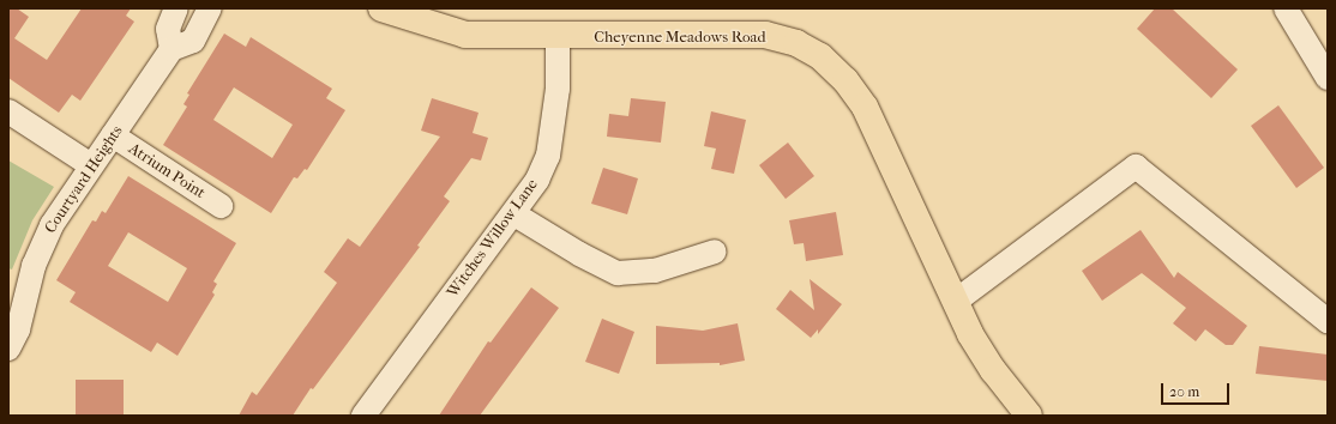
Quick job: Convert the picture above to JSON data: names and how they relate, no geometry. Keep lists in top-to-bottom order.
{
  "streets": {
    "main road": ["Cheyenne Meadows Road"],
    "street": ["Atrium Point", "Courtyard Heights", "Witches Willow Lane"]
  },
  "crossings": [
    ["Cheyenne Meadows Road", "Witches Willow Lane"],
    ["Atrium Point", "Courtyard Heights"]
  ],
  "scale_bar": "20 m"
}
